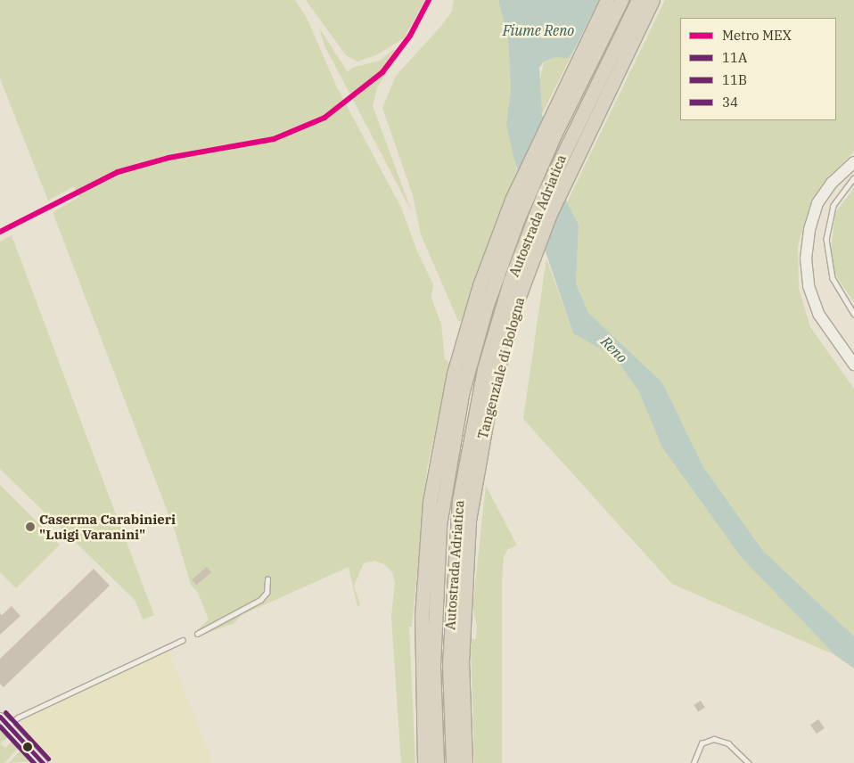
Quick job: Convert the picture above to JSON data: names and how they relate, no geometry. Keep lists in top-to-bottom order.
{
  "streets": {
    "highway": ["Autostrada Adriatica", "Tangenziale di Bologna"]
  },
  "water": ["Fiume Reno", "Reno"],
  "places": ["Caserma Carabinieri \"Luigi Varanini\""],
  "lines": [
    "metro line MEX",
    "transit line 34",
    "transit line 11A",
    "transit line 11B"
  ],
  "legend": [
    "Metro MEX",
    "11A",
    "11B",
    "34"
  ]
}
